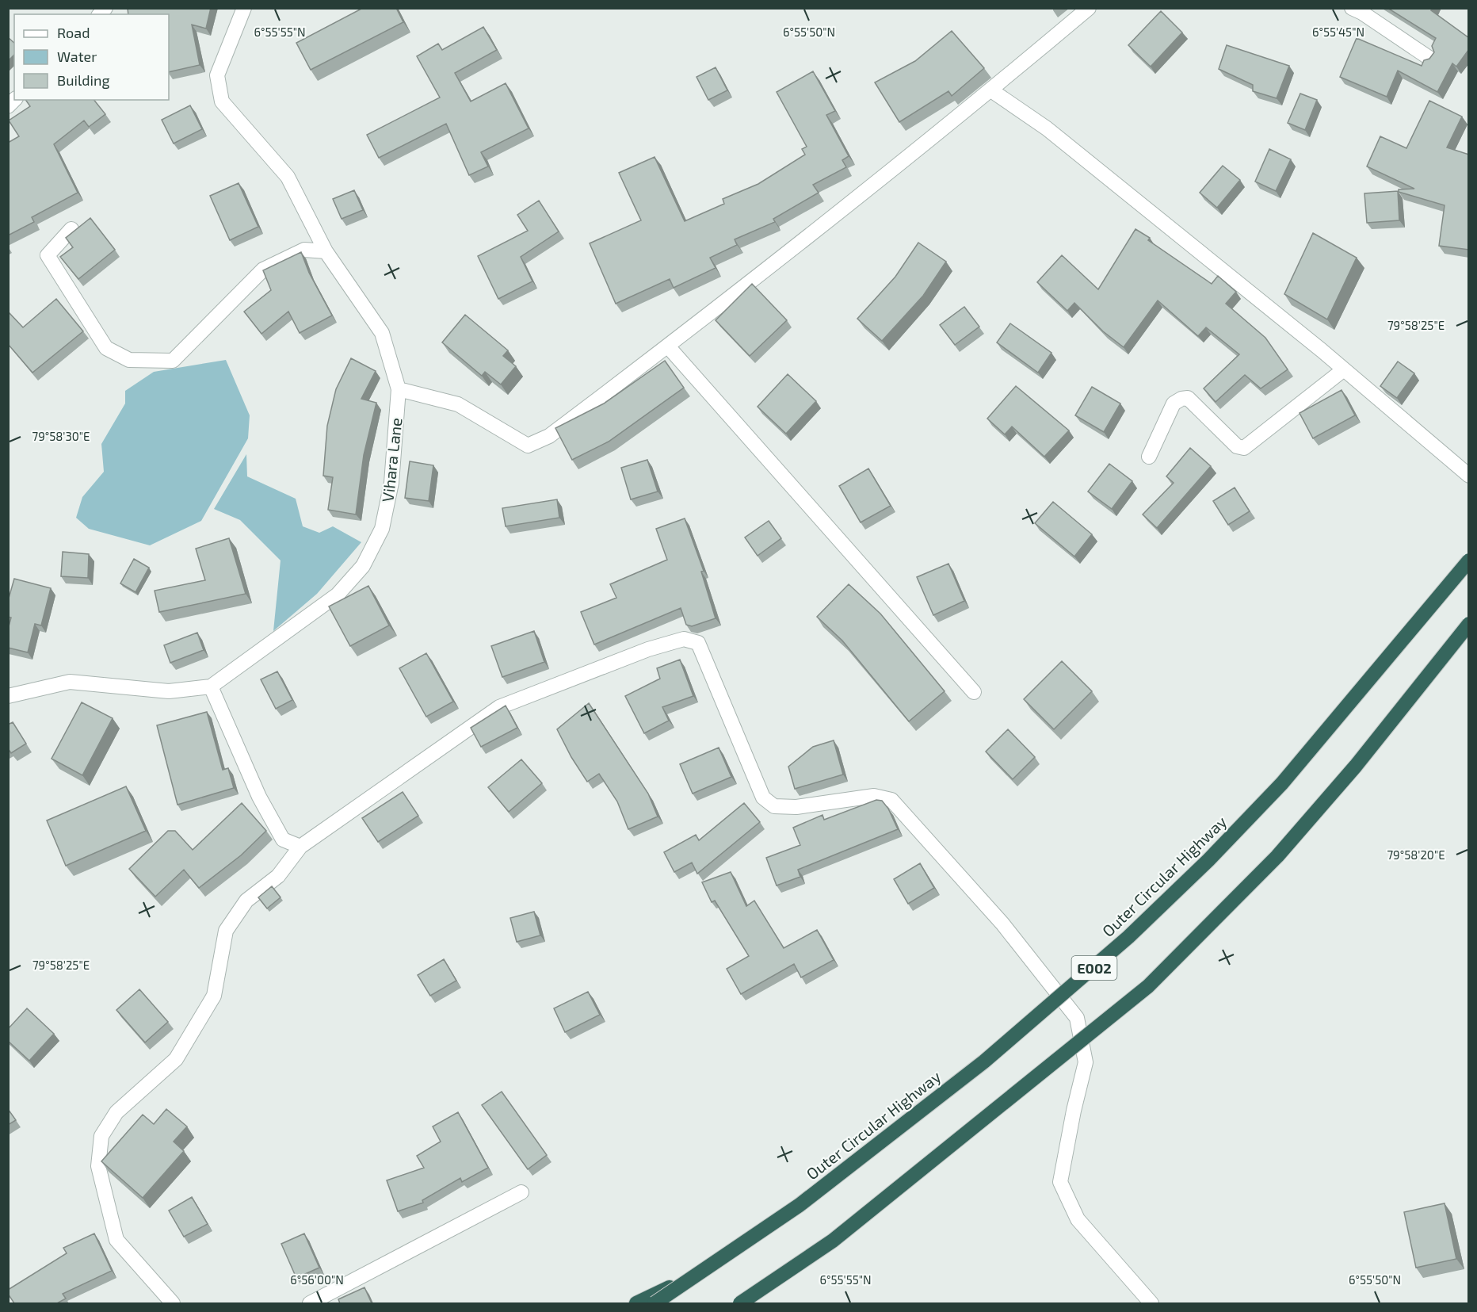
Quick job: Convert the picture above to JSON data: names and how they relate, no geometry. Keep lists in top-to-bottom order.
{
  "streets": {
    "highway": ["Outer Circular Highway", "E002"],
    "street": ["Vihara Lane"]
  },
  "legend": ["Road", "Water", "Building"],
  "coordinates": [
    "6°55'50\"N",
    "6°55'55\"N",
    "6°55'45\"N",
    "79°58'25\"E",
    "79°58'30\"E",
    "79°58'20\"E",
    "6°56'00\"N"
  ]
}
